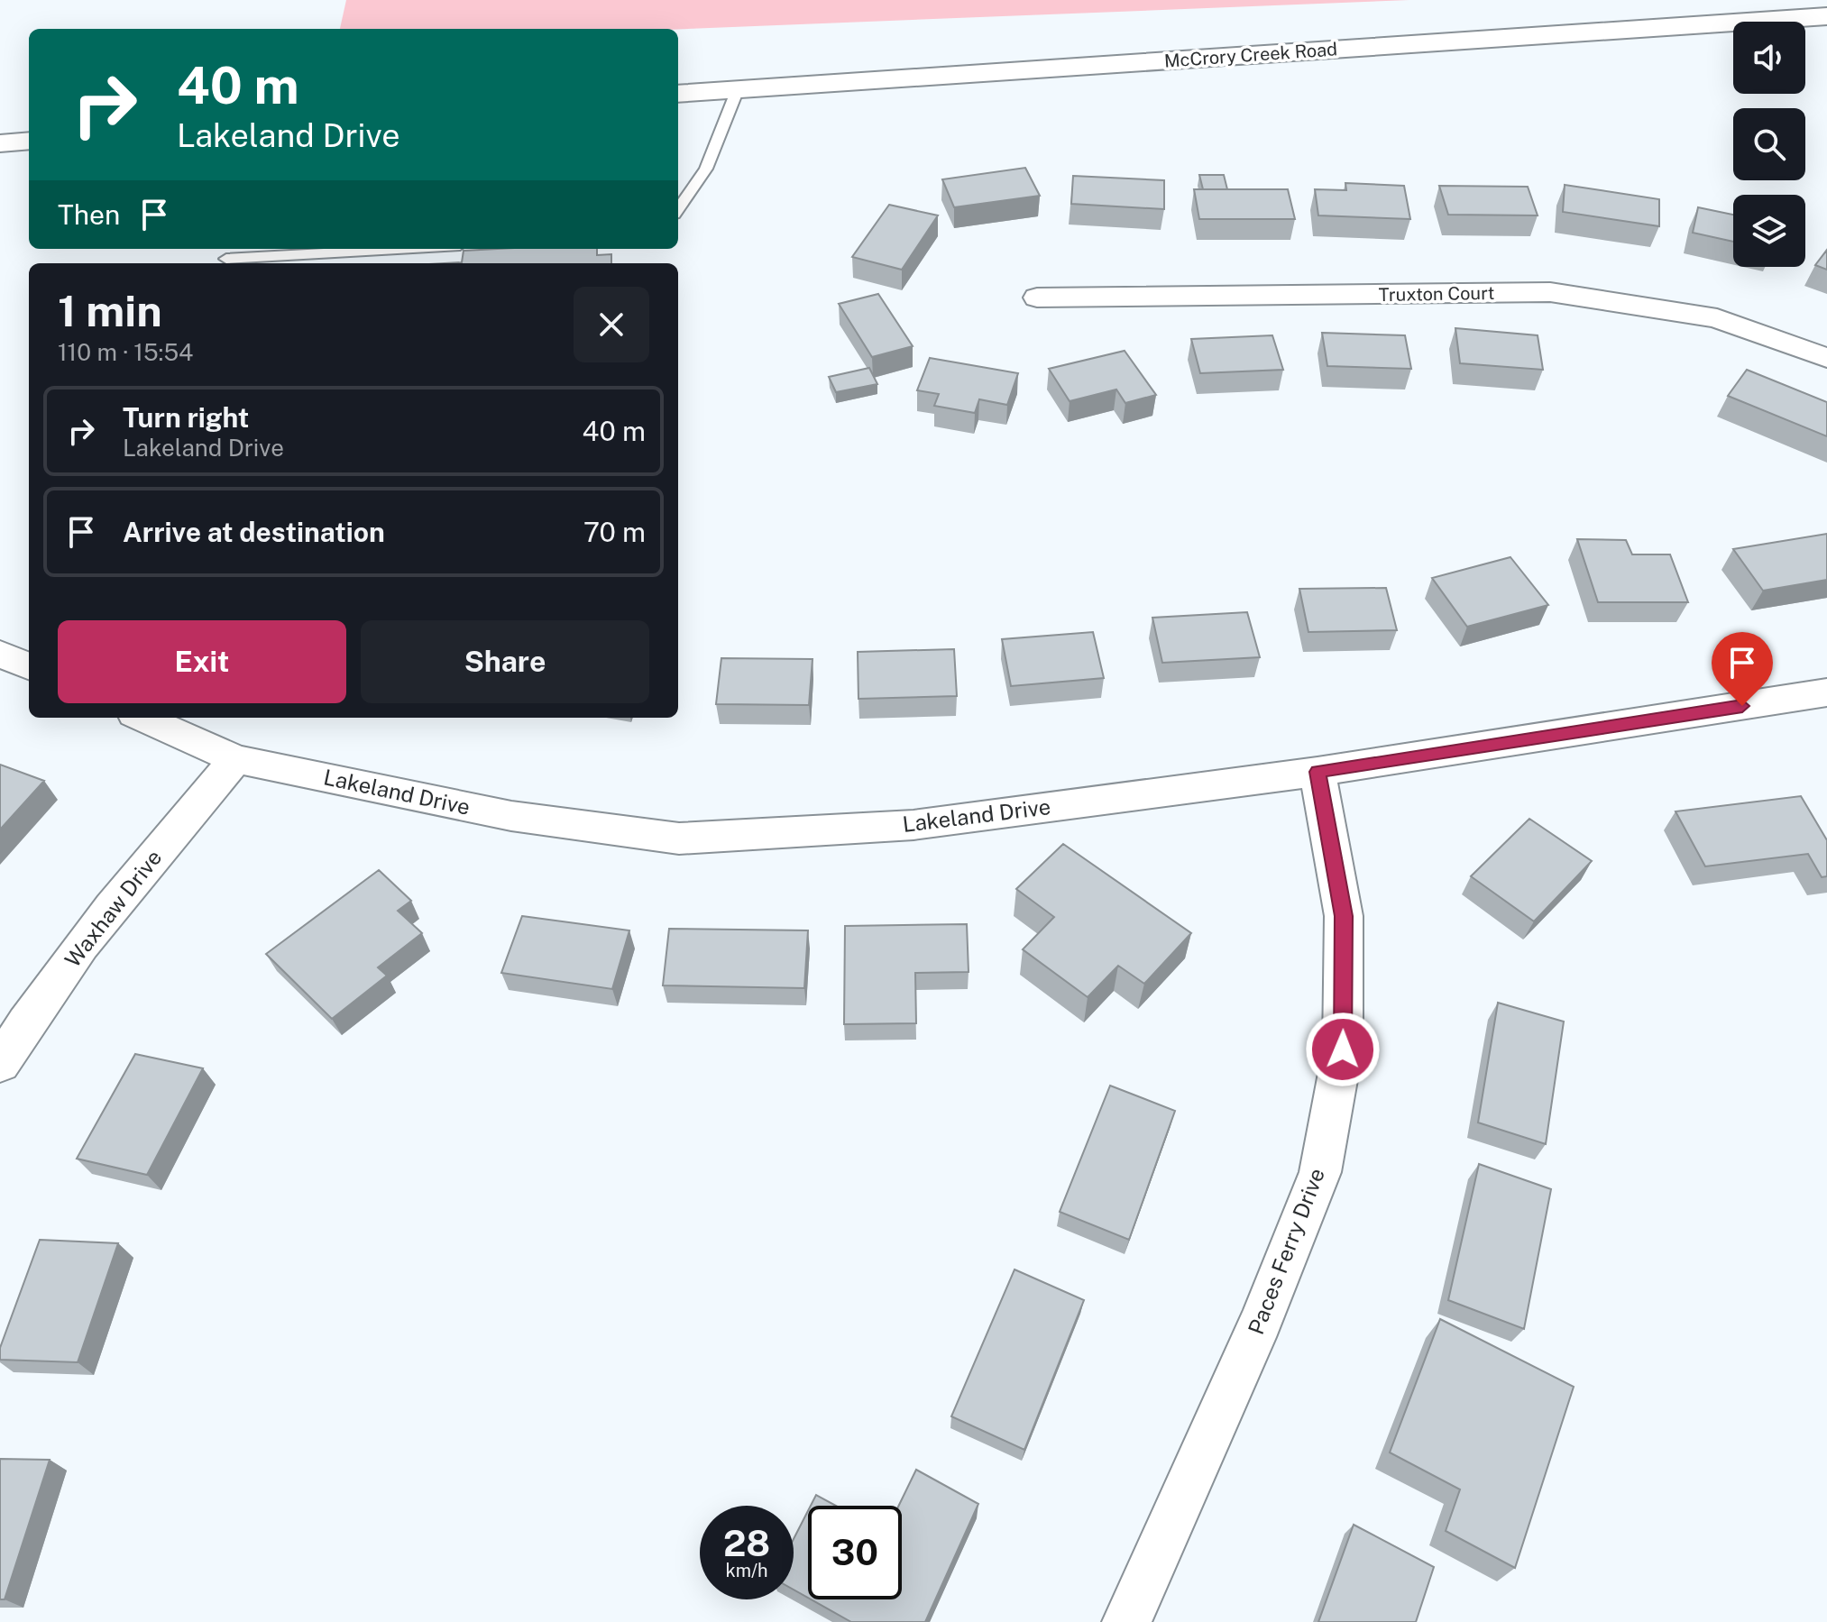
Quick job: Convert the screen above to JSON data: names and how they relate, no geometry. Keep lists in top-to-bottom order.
{
  "streets": {
    "street": [
      "McCrory Creek Road",
      "Truxton Court",
      "Lakeland Drive",
      "Waxhaw Drive",
      "Paces Ferry Drive"
    ]
  },
  "crossings": [
    ["Lakeland Drive", "Waxhaw Drive"],
    ["Lakeland Drive", "Paces Ferry Drive"]
  ],
  "page": {
    "turn": ["40 m", "Lakeland Drive"],
    "then": "Then",
    "heading": ["1 min", "110 m · 15:54"],
    "list": [
      {
        "name": "Turn right",
        "note": "Lakeland Drive",
        "value": "40 m"
      },
      {
        "name": "Arrive at destination",
        "value": "70 m"
      }
    ],
    "buttons": ["Exit", "Share"],
    "speed": "28 km/h",
    "limit": "30"
  }
}
